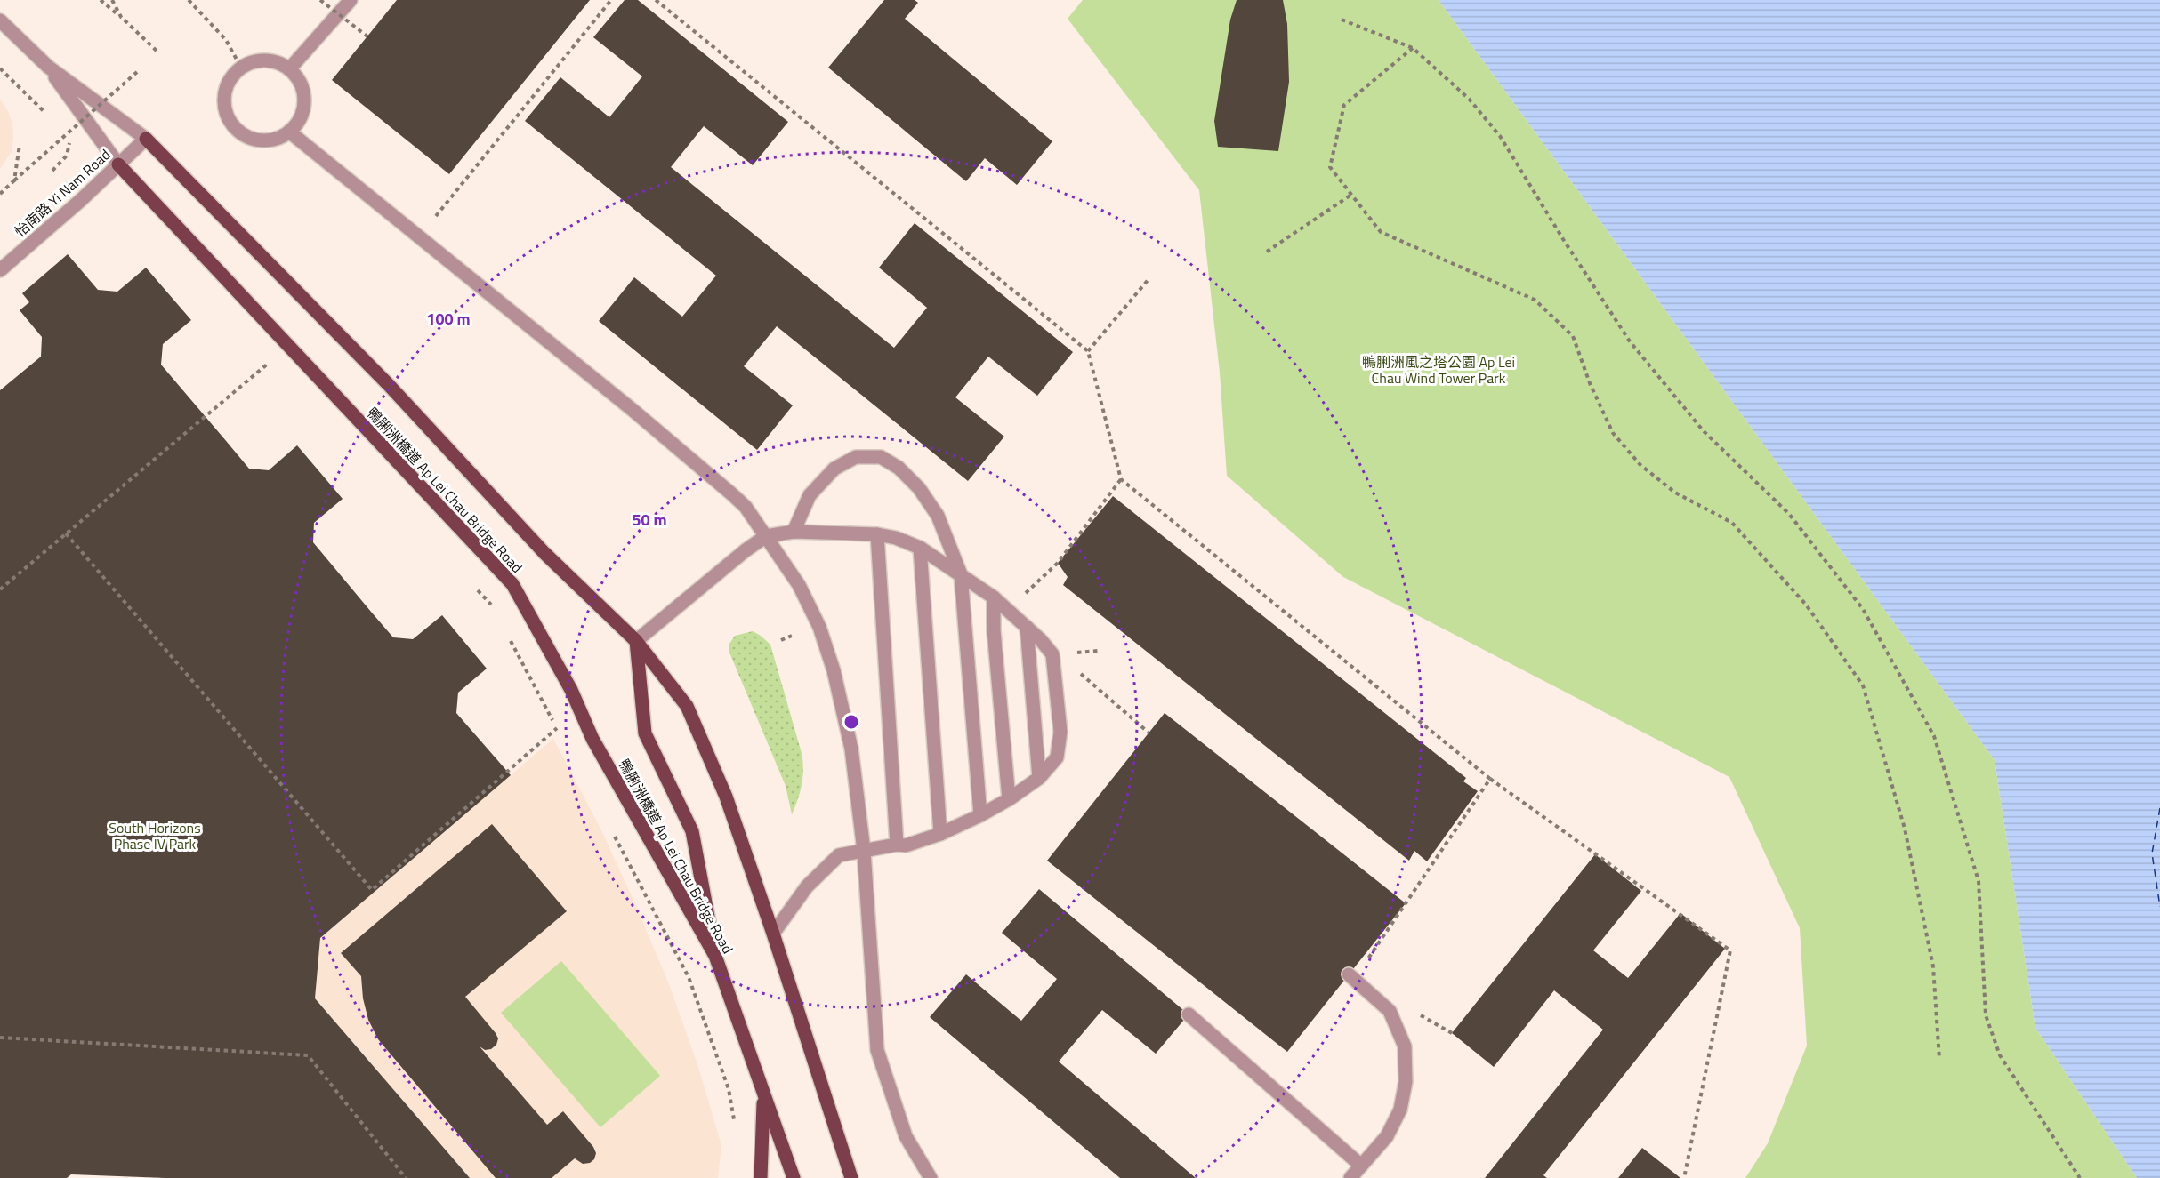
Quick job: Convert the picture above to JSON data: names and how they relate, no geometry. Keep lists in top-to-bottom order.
{
  "streets": {
    "main road": ["鴨脷洲橋道 Ap Lei Chau Bridge Road"],
    "street": ["怡南路 Yi Nam Road"]
  },
  "crossings": [
    ["怡南路 Yi Nam Road", "鴨脷洲橋道 Ap Lei Chau Bridge Road"]
  ],
  "parks": ["鴨脷洲風之塔公園 Ap Lei Chau Wind Tower Park", "South Horizons Phase IV Park"],
  "rings": ["100 m", "50 m"]
}
